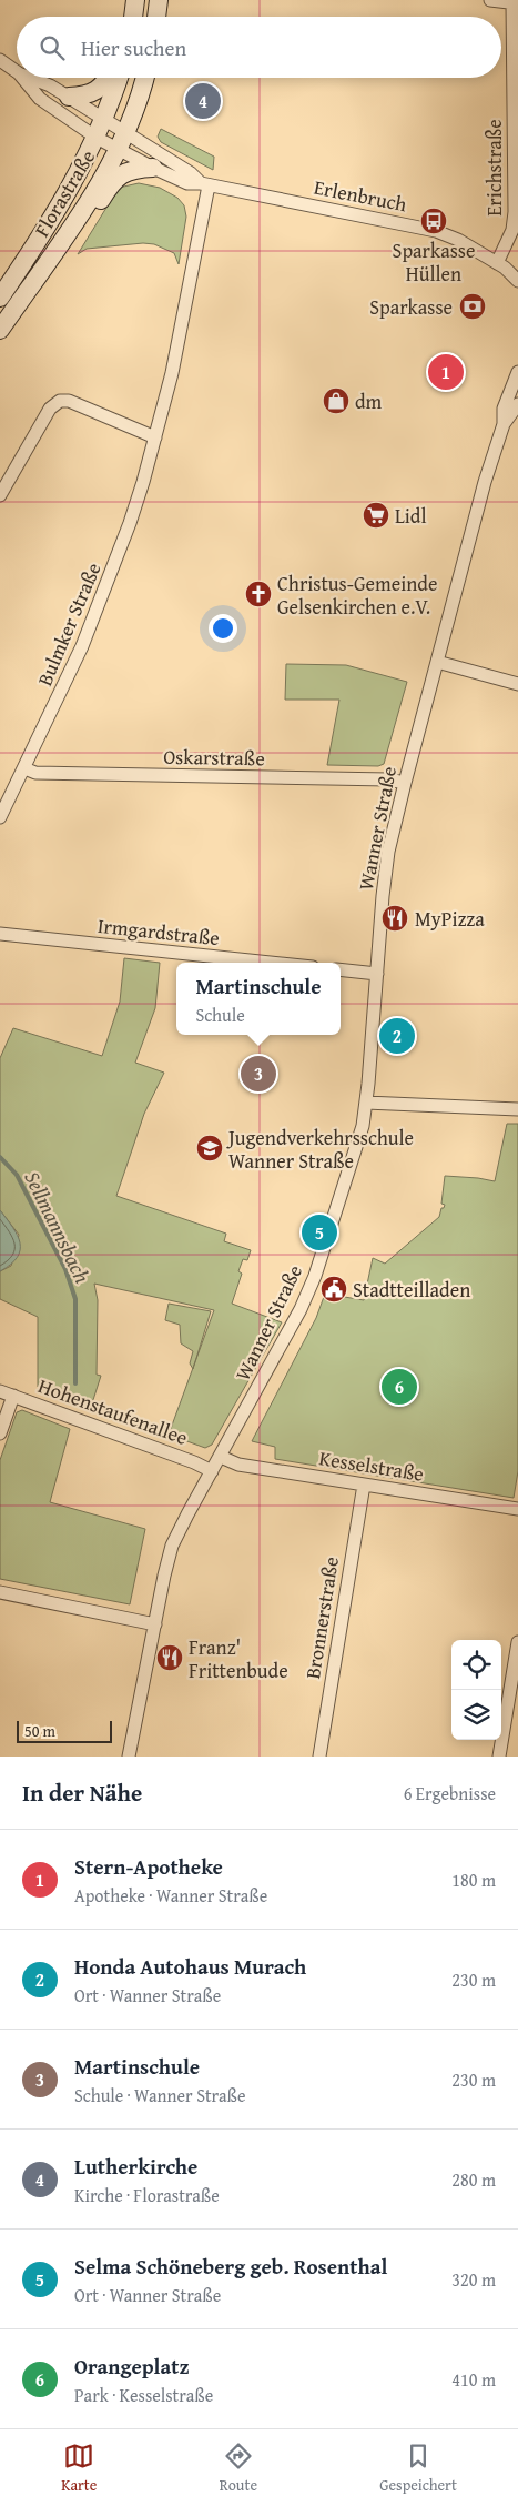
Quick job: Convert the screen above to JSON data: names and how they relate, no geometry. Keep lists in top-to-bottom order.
{
  "streets": {
    "main road": ["Florastraße"],
    "street": [
      "Erichstraße",
      "Erlenbruch",
      "Bulmker Straße",
      "Oskarstraße",
      "Wanner Straße",
      "Irmgardstraße",
      "Hohenstaufenallee",
      "Kesselstraße",
      "Bronnerstraße"
    ]
  },
  "crossings": [
    ["Erichstraße", "Erlenbruch"],
    ["Florastraße", "Erlenbruch"],
    ["Erlenbruch", "Bulmker Straße"],
    ["Bulmker Straße", "Oskarstraße"],
    ["Oskarstraße", "Wanner Straße"],
    ["Wanner Straße", "Hohenstaufenallee"],
    ["Wanner Straße", "Kesselstraße"],
    ["Kesselstraße", "Bronnerstraße"]
  ],
  "water": ["Sellmannsbach"],
  "places": {
    "bus stop": ["Sparkasse Hüllen"],
    "bank": ["Sparkasse"],
    "shop": ["dm"],
    "supermarket": ["Lidl"],
    "church": ["Christus-Gemeinde Gelsenkirchen e.V."],
    "restaurant": ["MyPizza", "Franz' Frittenbude"],
    "school or university": ["Jugendverkehrsschule Wanner Straße"],
    "public building": ["Stadtteilladen"]
  },
  "scale_bar": "50 m",
  "page": {
    "search": "Hier suchen",
    "pins": [
      "4",
      "1",
      "2",
      "3",
      "5",
      "6"
    ],
    "popup": ["Martinschule", "Schule"],
    "scale": "50 m",
    "heading": ["In der Nähe", "6 Ergebnisse"],
    "list": [
      {
        "mark": "1",
        "name": "Stern-Apotheke",
        "note": "Apotheke · Wanner Straße",
        "value": "180 m"
      },
      {
        "mark": "2",
        "name": "Honda Autohaus Murach",
        "note": "Ort · Wanner Straße",
        "value": "230 m"
      },
      {
        "mark": "3",
        "name": "Martinschule",
        "note": "Schule · Wanner Straße",
        "value": "230 m"
      },
      {
        "mark": "4",
        "name": "Lutherkirche",
        "note": "Kirche · Florastraße",
        "value": "280 m"
      },
      {
        "mark": "5",
        "name": "Selma Schöneberg geb. Rosenthal",
        "note": "Ort · Wanner Straße",
        "value": "320 m"
      },
      {
        "mark": "6",
        "name": "Orangeplatz",
        "note": "Park · Kesselstraße",
        "value": "410 m"
      }
    ],
    "nav": ["Karte", "Route", "Gespeichert"]
  }
}
